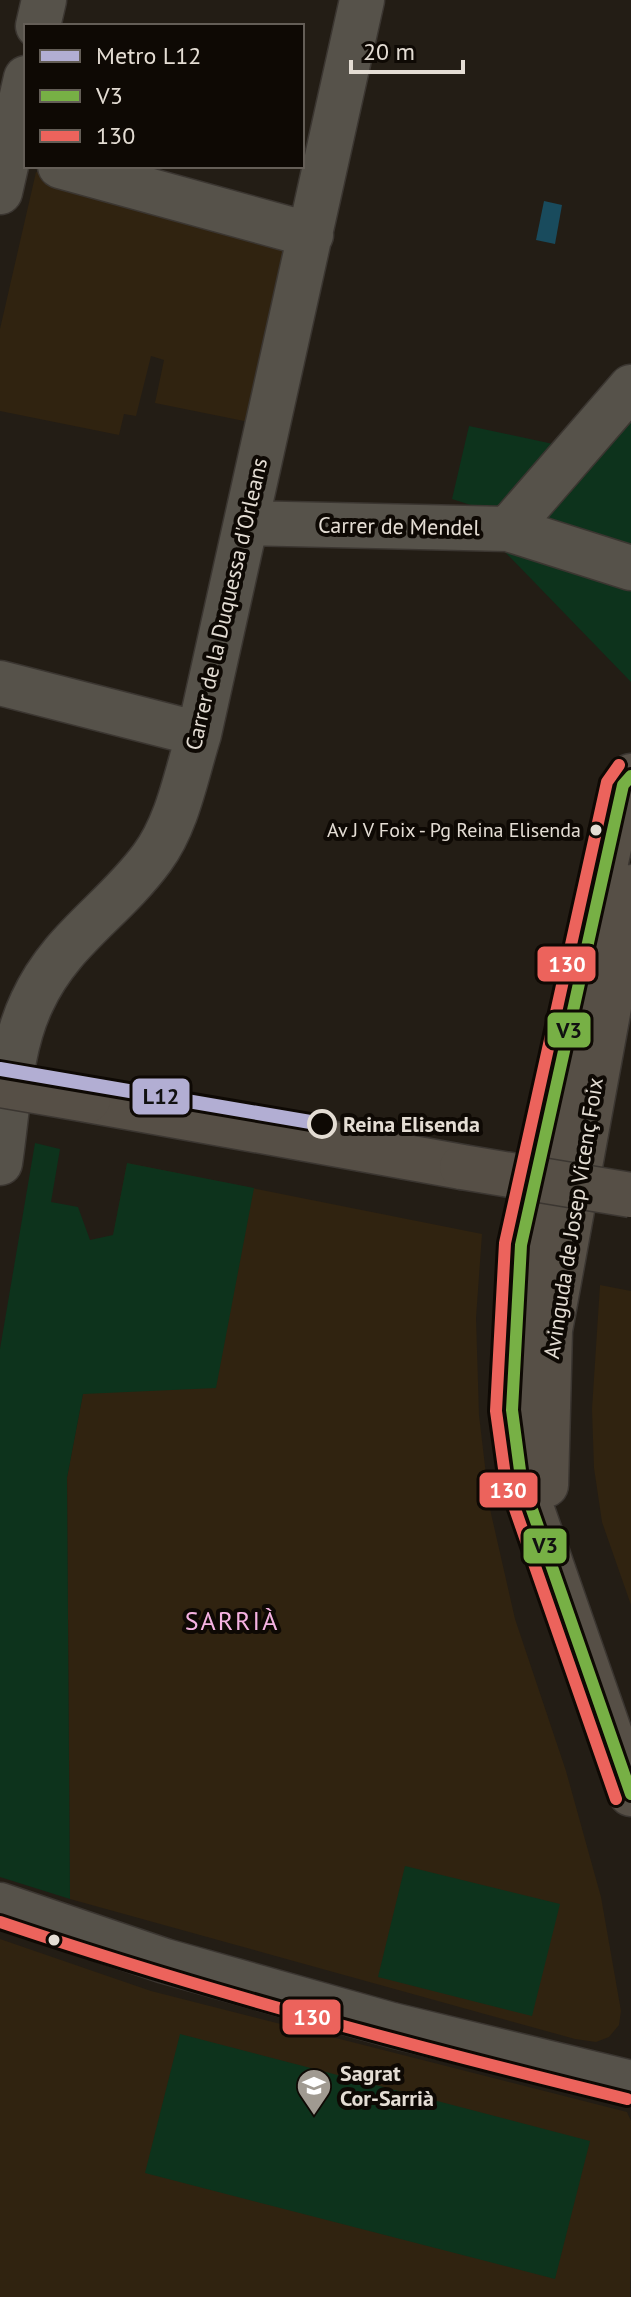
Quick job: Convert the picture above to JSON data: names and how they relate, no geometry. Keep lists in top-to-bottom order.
{
  "streets": {
    "street": ["Carrer de Mendel", "Carrer de la Duquessa d'Orleans", "Avinguda de Josep Vicenç Foix"]
  },
  "crossings": [
    ["Carrer de Mendel", "Carrer de la Duquessa d'Orleans"]
  ],
  "districts": ["SARRIÀ"],
  "places": {
    "other": ["Av J V Foix - Pg Reina Elisenda", "Reina Elisenda"],
    "school or university": ["Sagrat Cor-Sarrià"]
  },
  "lines": ["transit line 130", "transit line V3", "metro line L12"],
  "legend": ["Metro L12", "V3", "130"],
  "scale_bar": "20 m"
}
